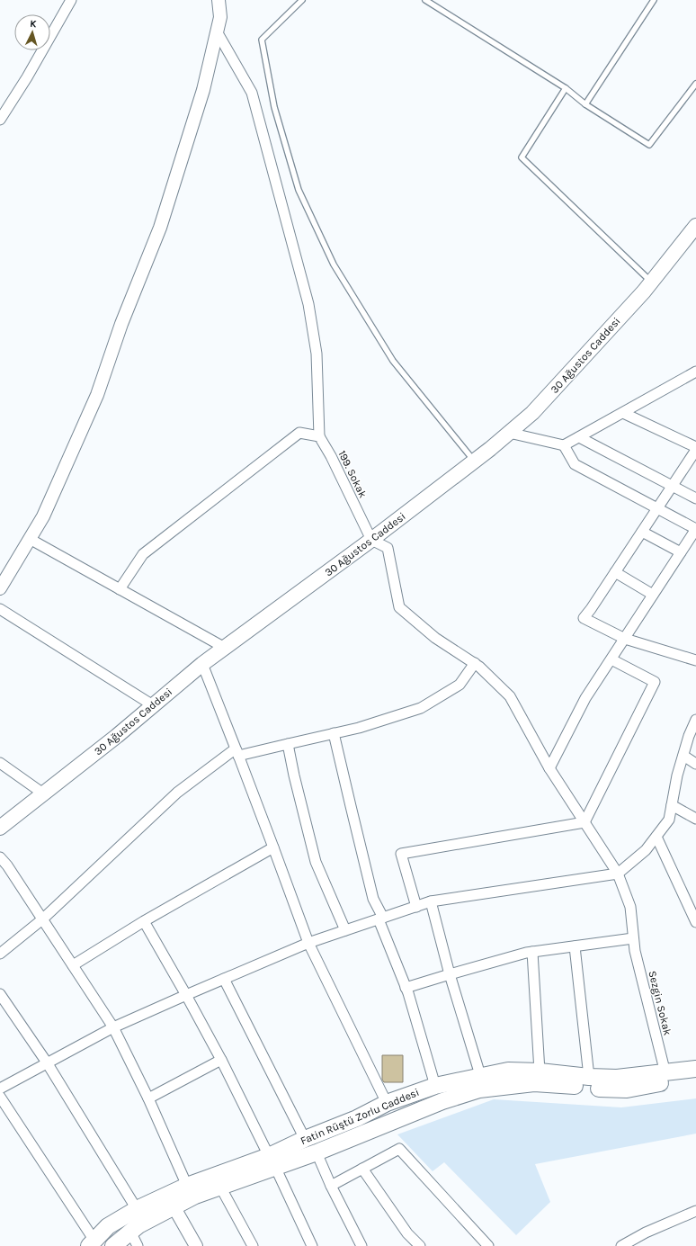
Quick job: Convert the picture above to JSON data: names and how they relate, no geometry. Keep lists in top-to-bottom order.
{
  "streets": {
    "main road": ["30 Ağustos Caddesi", "Fatin Rüştü Zorlu Caddesi"],
    "street": ["199. Sokak", "Sezgin Sokak"]
  },
  "crossings": [
    ["30 Ağustos Caddesi", "199. Sokak"],
    ["30 Ağustos Caddesi", "Sezgin Sokak"],
    ["199. Sokak", "Sezgin Sokak"],
    ["Sezgin Sokak", "Fatin Rüştü Zorlu Caddesi"]
  ],
  "north": "top"
}
